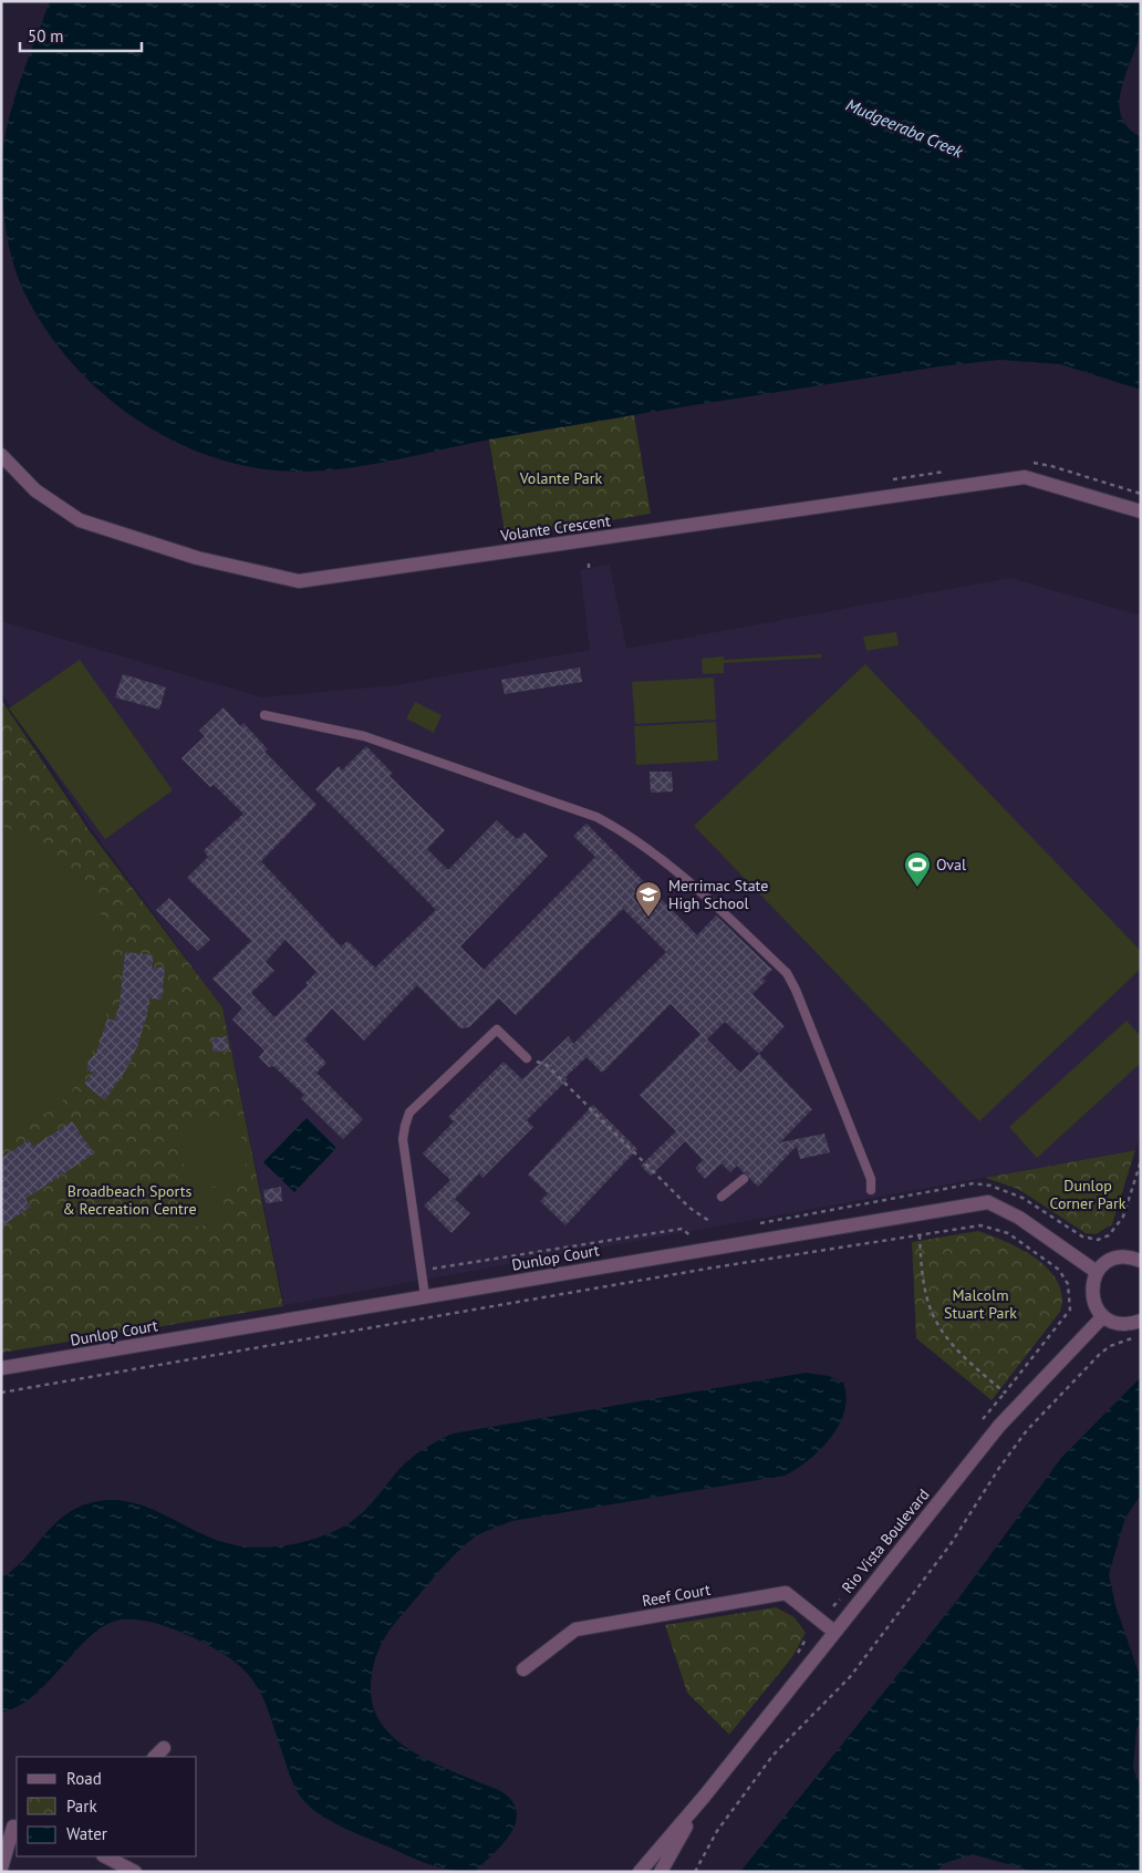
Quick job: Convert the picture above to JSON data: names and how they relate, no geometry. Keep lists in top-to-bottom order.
{
  "streets": {
    "street": [
      "Volante Crescent",
      "Dunlop Court",
      "Rio Vista Boulevard",
      "Reef Court"
    ]
  },
  "crossings": [
    ["Rio Vista Boulevard", "Reef Court"]
  ],
  "water": ["Mudgeeraba Creek"],
  "parks": [
    "Volante Park",
    "Dunlop Corner Park",
    "Broadbeach Sports & Recreation Centre",
    "Malcolm Stuart Park"
  ],
  "places": {
    "sports": ["Oval"],
    "school or university": ["Merrimac State High School"]
  },
  "legend": ["Road", "Park", "Water"],
  "scale_bar": "50 m"
}
